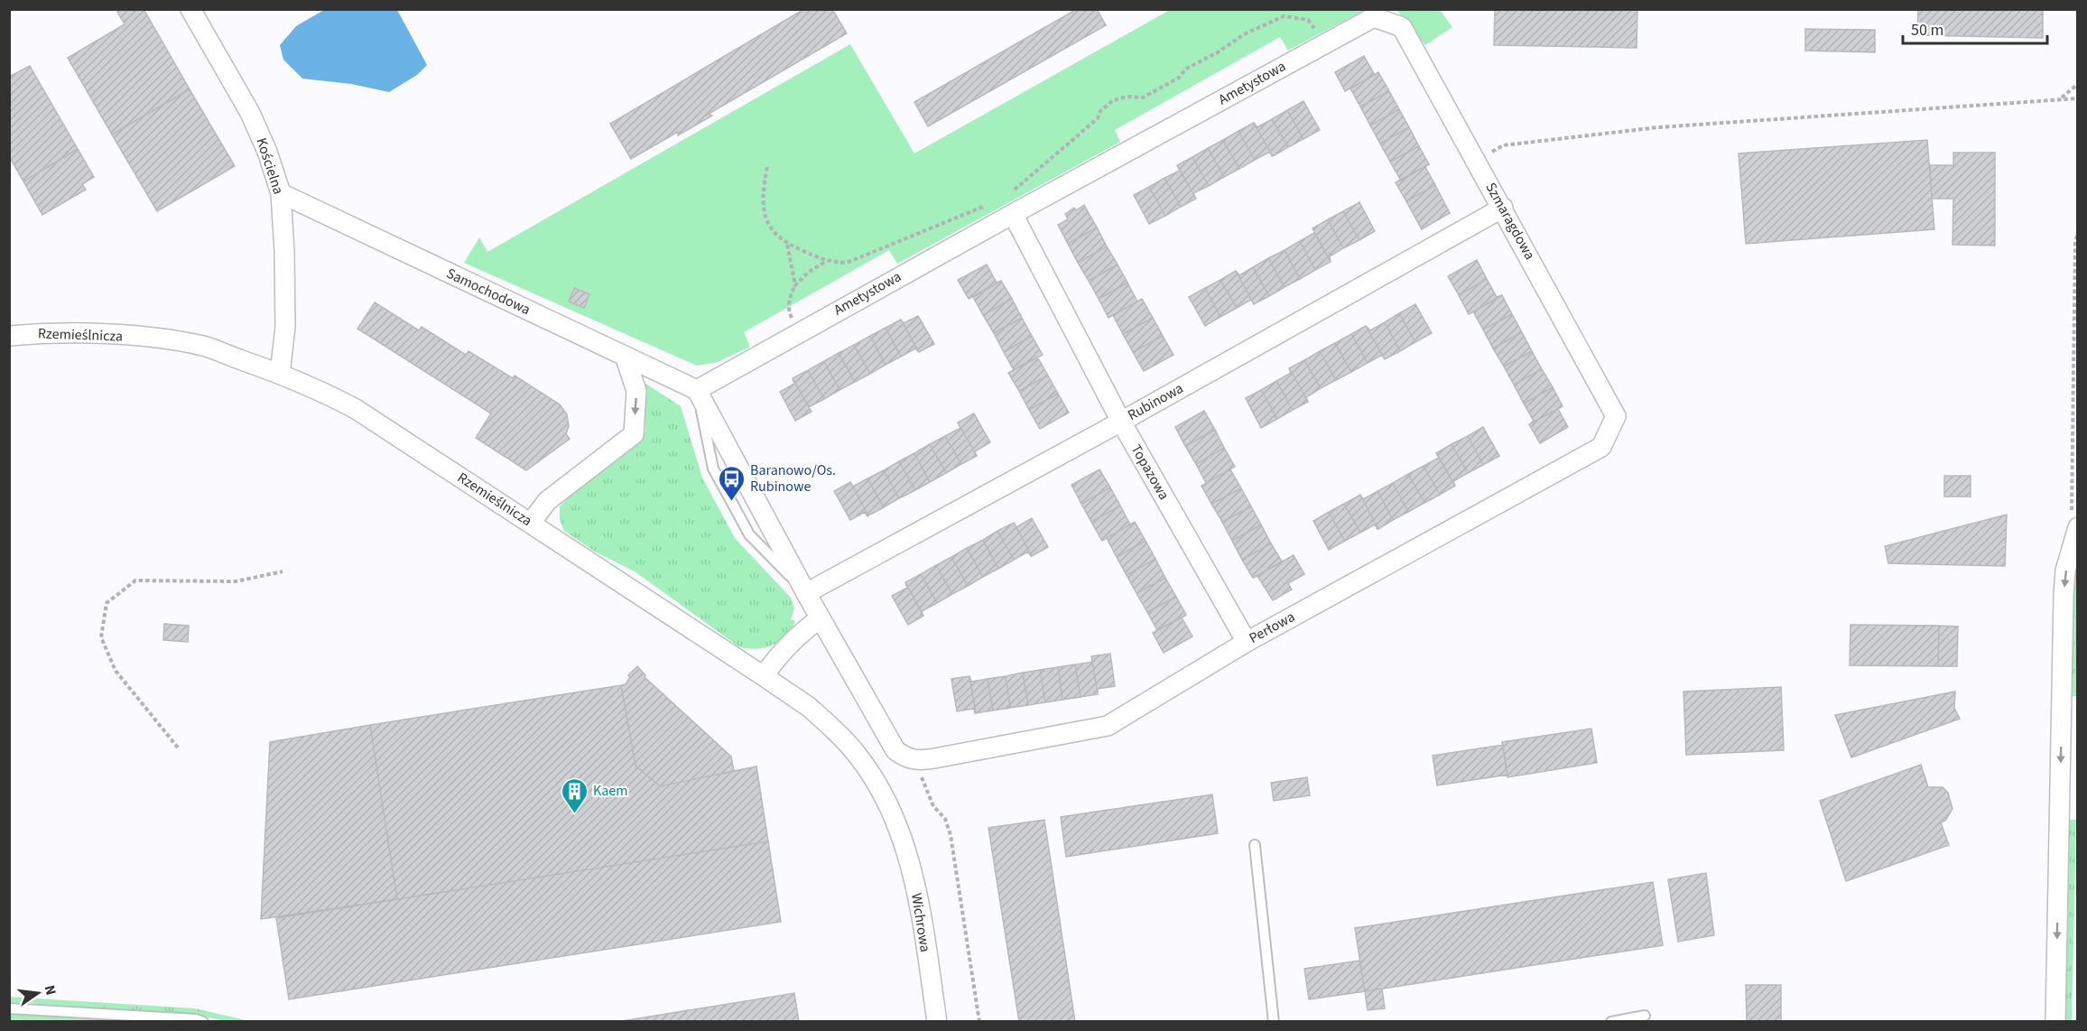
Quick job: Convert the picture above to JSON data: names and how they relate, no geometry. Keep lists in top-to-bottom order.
{
  "streets": {
    "street": [
      "Ametystowa",
      "Kościelna",
      "Szmaragdowa",
      "Samochodowa",
      "Rzemieślnicza",
      "Rubinowa",
      "Topazowa",
      "Perłowa",
      "Wichrowa"
    ]
  },
  "crossings": [
    ["Ametystowa", "Szmaragdowa"],
    ["Ametystowa", "Samochodowa"],
    ["Ametystowa", "Topazowa"],
    ["Kościelna", "Samochodowa"],
    ["Kościelna", "Rzemieślnicza"],
    ["Szmaragdowa", "Rubinowa"],
    ["Szmaragdowa", "Perłowa"],
    ["Rzemieślnicza", "Wichrowa"],
    ["Rubinowa", "Topazowa"],
    ["Topazowa", "Perłowa"]
  ],
  "places": {
    "bus stop": ["Baranowo/Os. Rubinowe"],
    "building": ["Kaem"]
  },
  "scale_bar": "50 m",
  "north": "right"
}
